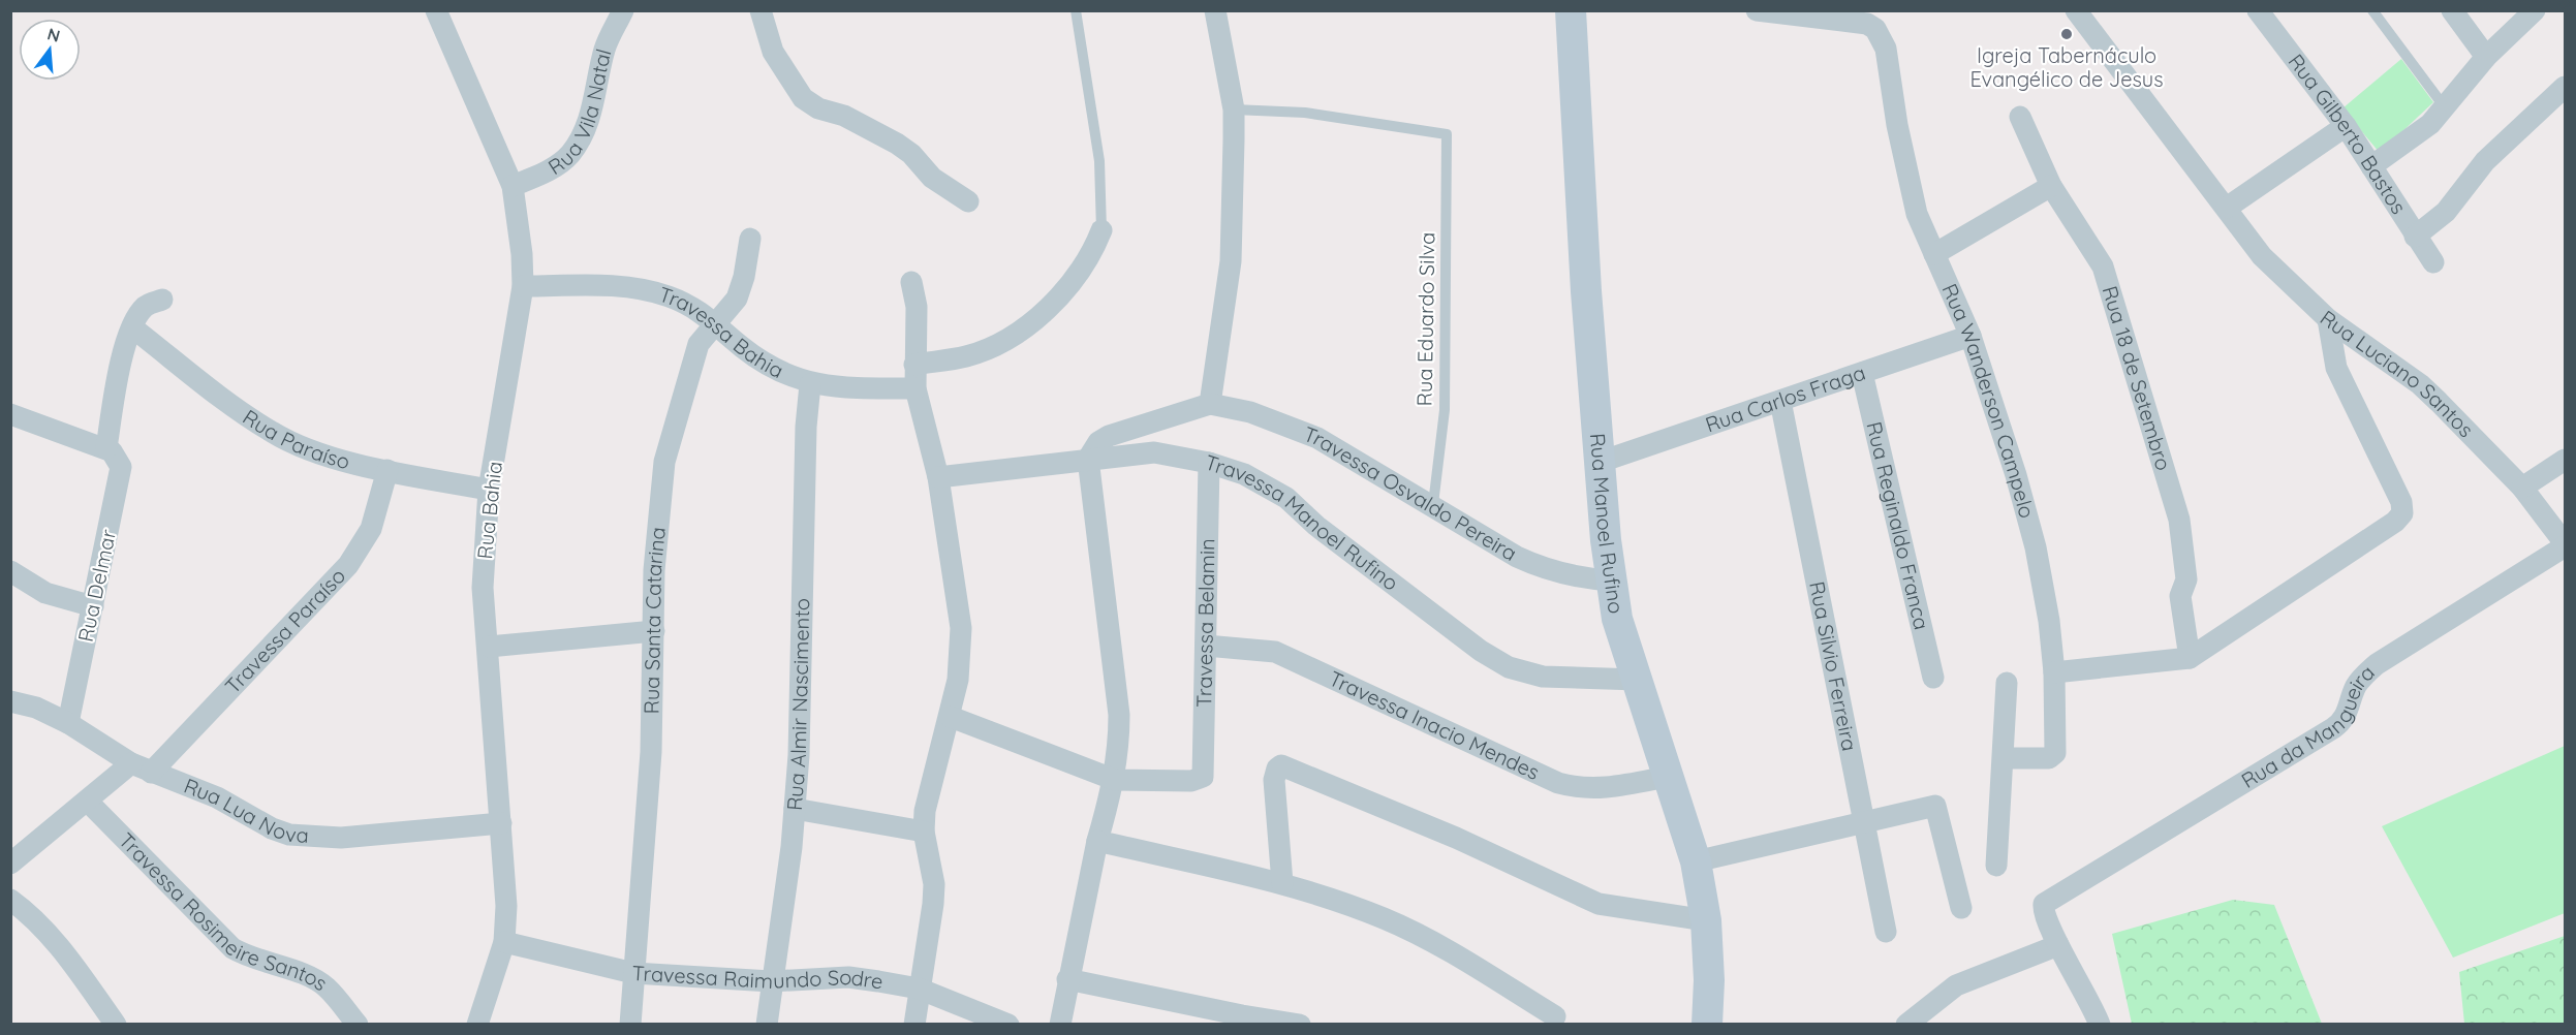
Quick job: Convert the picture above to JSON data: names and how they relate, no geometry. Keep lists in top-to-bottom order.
{
  "streets": {
    "main road": ["Rua Manoel Rufino"],
    "street": [
      "Rua Vila Natal",
      "Rua Gilberto Bastos",
      "Travessa Bahia",
      "Rua Luciano Santos",
      "Rua 18 de Setembro",
      "Rua Carlos Fraga",
      "Rua Wanderson Campelo",
      "Rua Paraíso",
      "Travessa Osvaldo Pereira",
      "Rua Bahia",
      "Travessa Manoel Rufino",
      "Rua Reginaldo Franca",
      "Rua Delmar",
      "Rua Santa Catarina",
      "Travessa Belamin",
      "Travessa Paraíso",
      "Rua Silvio Ferreira",
      "Rua Almir Nascimento",
      "Travessa Inacio Mendes",
      "Rua da Mangueira",
      "Rua Lua Nova",
      "Travessa Rosimeire Santos",
      "Travessa Raimundo Sodre"
    ],
    "lane": ["Rua Eduardo Silva"]
  },
  "crossings": [
    ["Rua Vila Natal", "Rua Bahia"],
    ["Rua Eduardo Silva", "Travessa Osvaldo Pereira"],
    ["Travessa Bahia", "Rua Bahia"],
    ["Travessa Bahia", "Rua Santa Catarina"],
    ["Travessa Bahia", "Rua Almir Nascimento"],
    ["Rua Luciano Santos", "Rua da Mangueira"],
    ["Rua Carlos Fraga", "Rua Wanderson Campelo"],
    ["Rua Carlos Fraga", "Rua Manoel Rufino"],
    ["Rua Carlos Fraga", "Rua Reginaldo Franca"],
    ["Rua Carlos Fraga", "Rua Silvio Ferreira"],
    ["Rua Paraíso", "Rua Bahia"],
    ["Rua Paraíso", "Rua Delmar"],
    ["Rua Paraíso", "Travessa Paraíso"],
    ["Travessa Osvaldo Pereira", "Rua Manoel Rufino"],
    ["Rua Bahia", "Rua Lua Nova"],
    ["Rua Bahia", "Travessa Raimundo Sodre"],
    ["Rua Manoel Rufino", "Travessa Manoel Rufino"],
    ["Rua Manoel Rufino", "Travessa Inacio Mendes"],
    ["Travessa Manoel Rufino", "Travessa Belamin"],
    ["Rua Delmar", "Rua Lua Nova"],
    ["Rua Santa Catarina", "Travessa Raimundo Sodre"],
    ["Travessa Belamin", "Travessa Inacio Mendes"],
    ["Travessa Paraíso", "Rua Lua Nova"],
    ["Rua Almir Nascimento", "Travessa Raimundo Sodre"]
  ],
  "places": ["Igreja Tabernáculo Evangélico de Jesus"],
  "north": "top"
}
